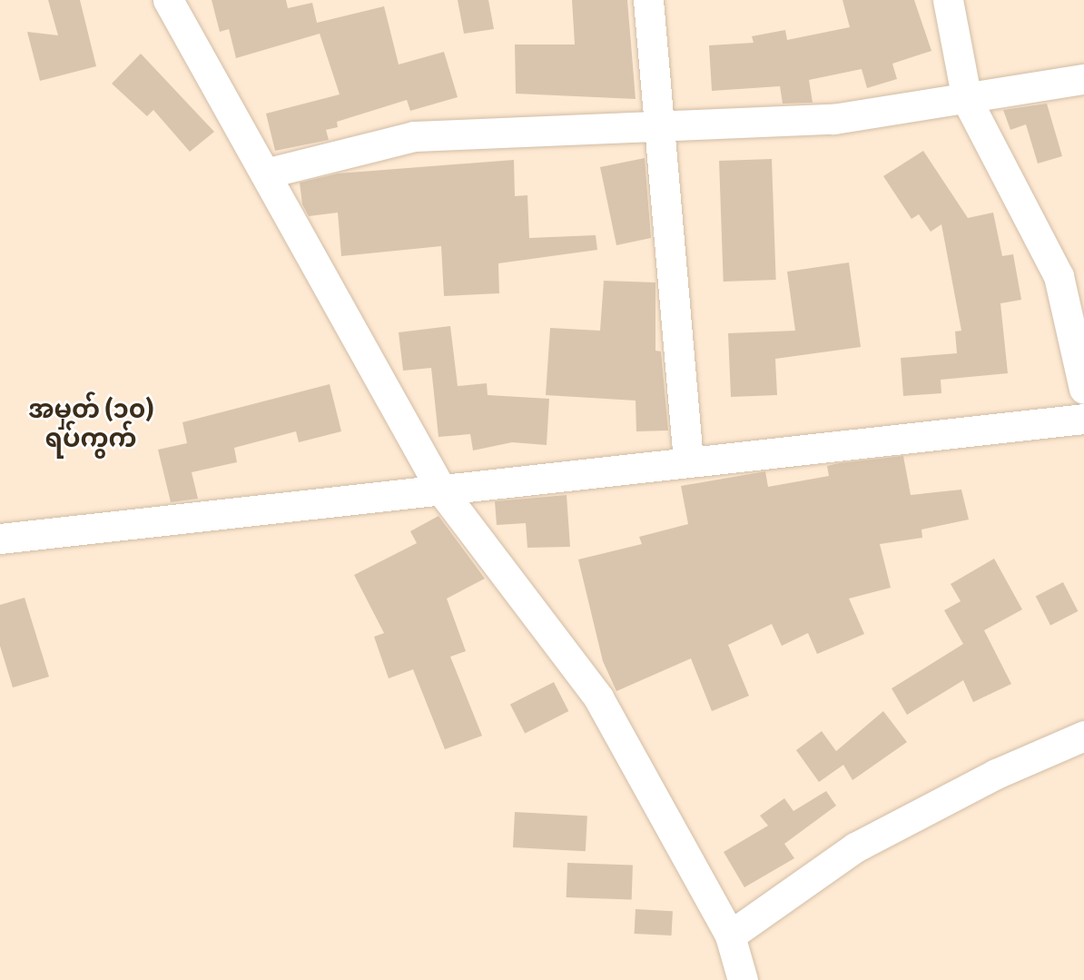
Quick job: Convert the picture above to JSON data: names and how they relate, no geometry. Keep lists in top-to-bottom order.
{
  "districts": ["အမှတ် (၁၀) ရပ်ကွက်"]
}
